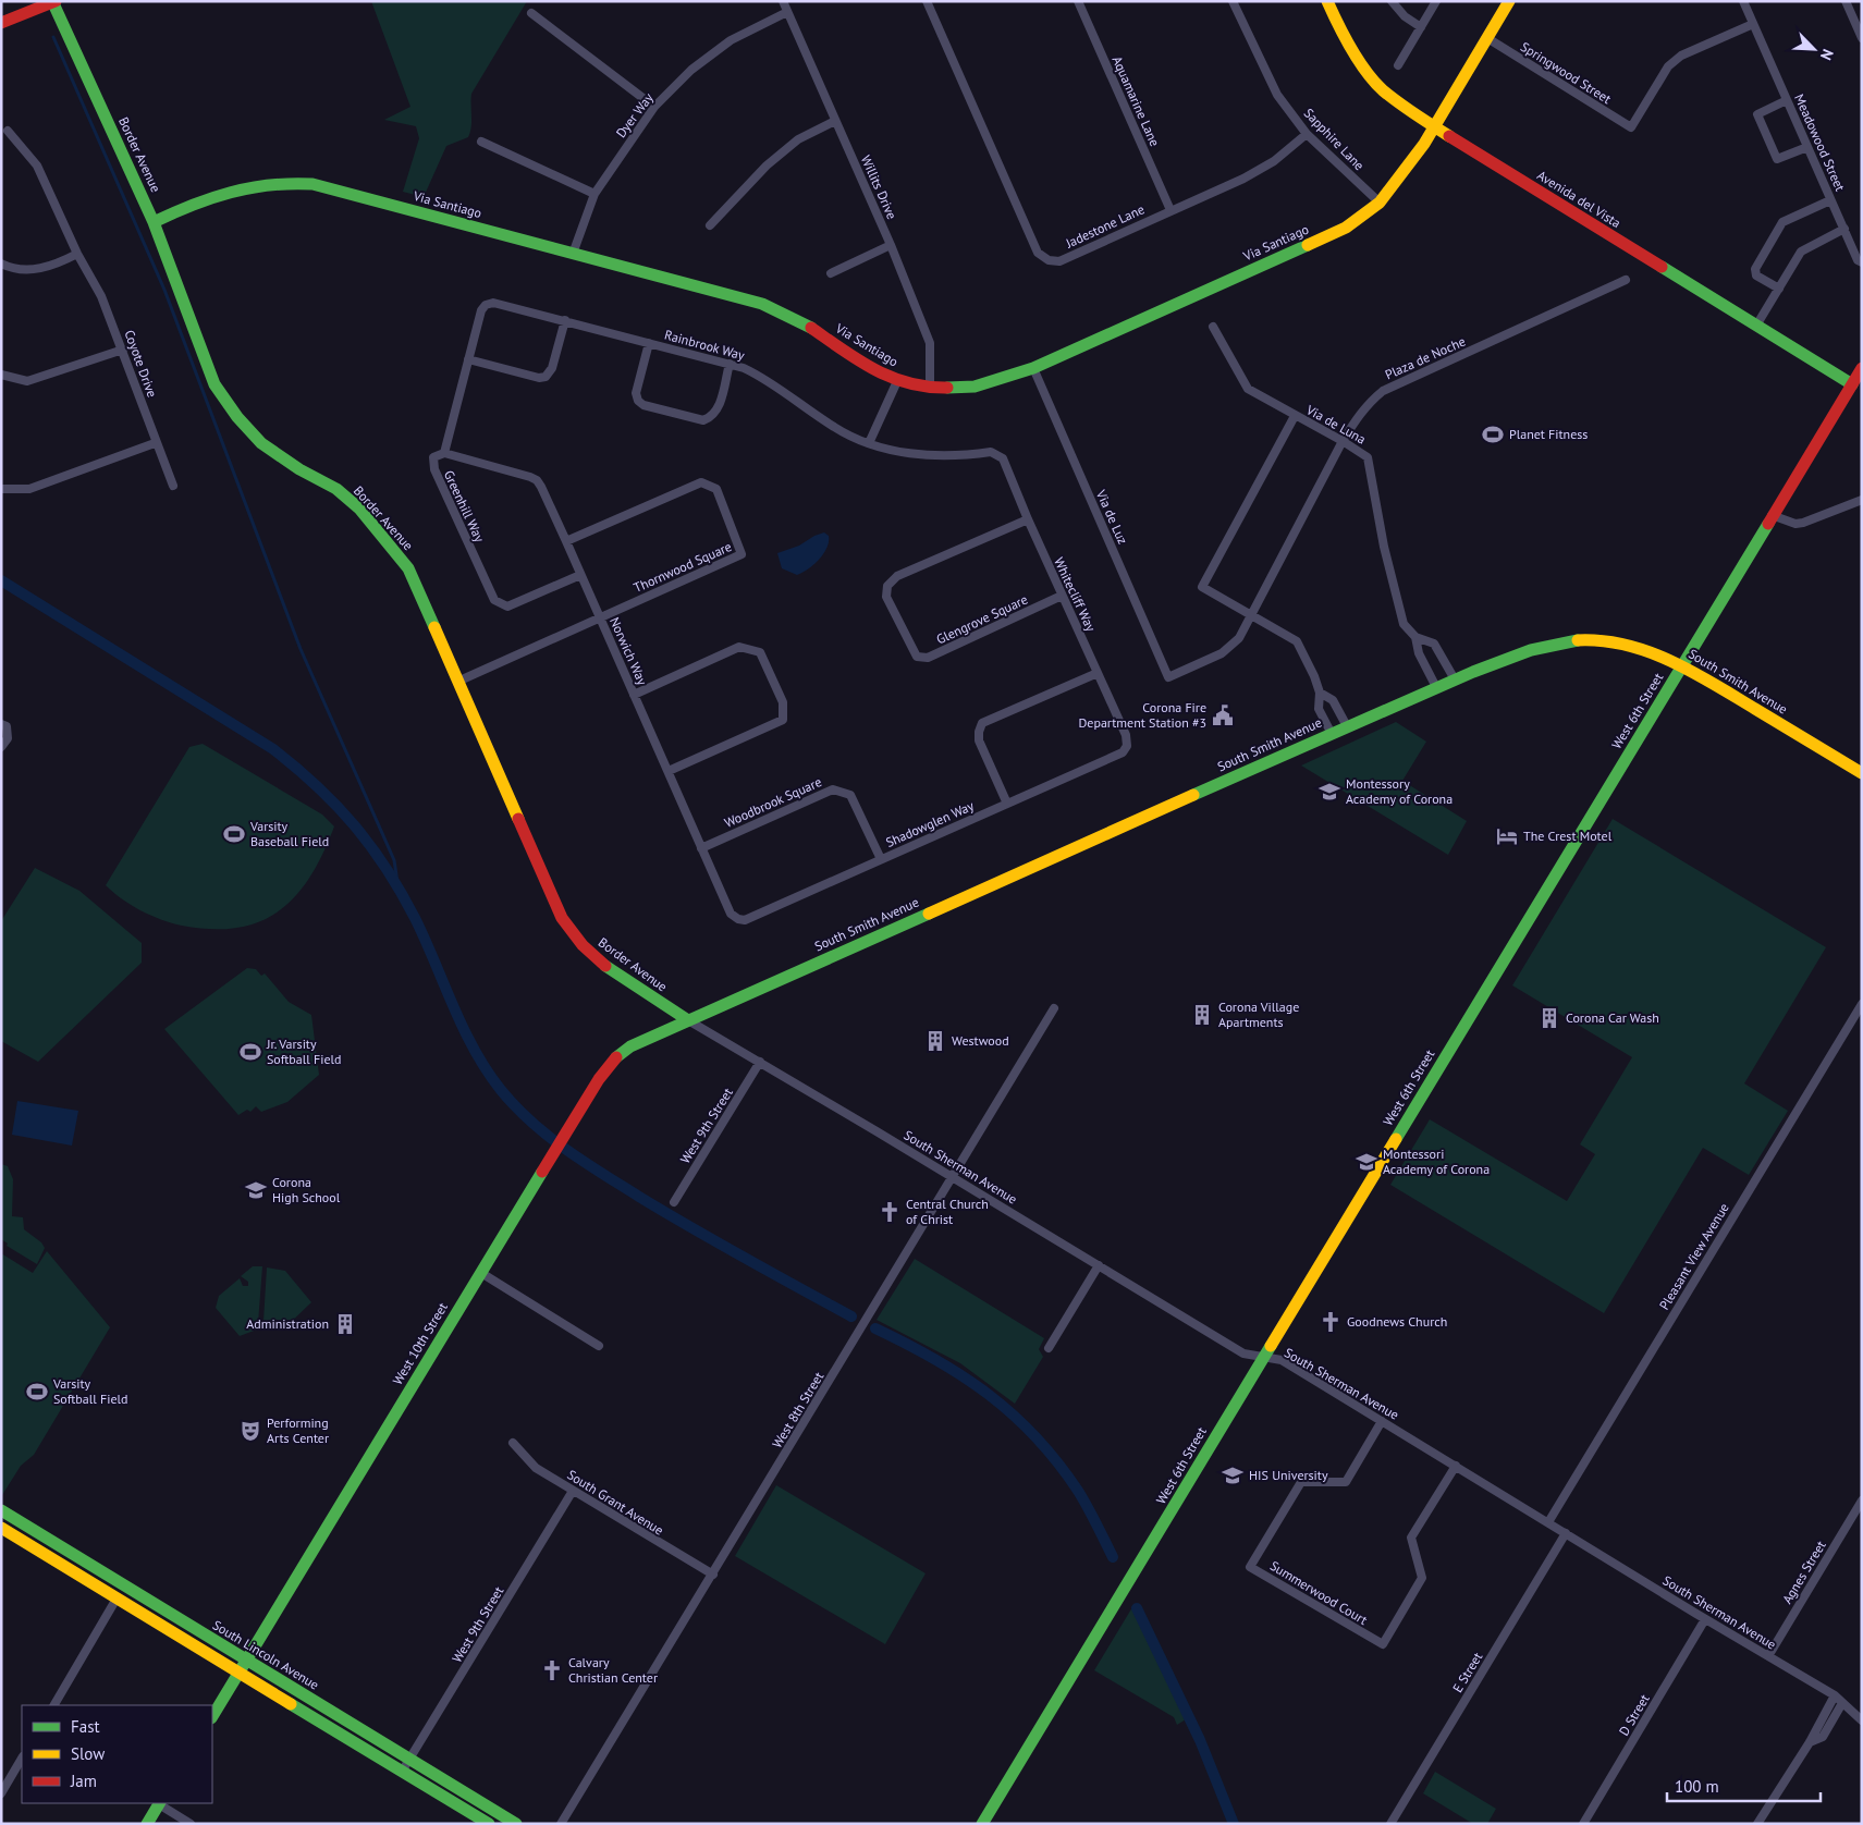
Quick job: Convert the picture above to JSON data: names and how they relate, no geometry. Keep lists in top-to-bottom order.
{
  "streets": {
    "main road": [
      "Border Avenue",
      "Avenida del Vista",
      "Via Santiago",
      "South Smith Avenue",
      "West 6th Street",
      "West 10th Street",
      "South Lincoln Avenue"
    ],
    "street": [
      "Springwood Street",
      "Aquamarine Lane",
      "Dyer Way",
      "Sapphire Lane",
      "Meadowood Street",
      "Willits Drive",
      "Jadestone Lane",
      "Rainbrook Way",
      "Plaza de Noche",
      "Coyote Drive",
      "Via de Luna",
      "Greenhill Way",
      "Via de Luz",
      "Thornwood Square",
      "Whitecliff Way",
      "Glengrove Square",
      "Norwich Way",
      "Woodbrook Square",
      "Shadowglen Way",
      "West 9th Street",
      "South Sherman Avenue",
      "Pleasant View Avenue",
      "West 8th Street",
      "South Grant Avenue",
      "Agnes Street",
      "Summerwood Court",
      "E Street",
      "D Street"
    ]
  },
  "crossings": [
    ["Springwood Street", "Meadowood Street"],
    ["Springwood Street", "Via Santiago"],
    ["Aquamarine Lane", "Jadestone Lane"],
    ["Dyer Way", "Willits Drive"],
    ["Dyer Way", "Via Santiago"],
    ["Sapphire Lane", "Via Santiago"],
    ["Sapphire Lane", "Jadestone Lane"],
    ["Border Avenue", "Via Santiago"],
    ["Border Avenue", "South Smith Avenue"],
    ["Border Avenue", "South Sherman Avenue"],
    ["Border Avenue", "West 10th Street"],
    ["Willits Drive", "Via Santiago"],
    ["Avenida del Vista", "Via Santiago"],
    ["Avenida del Vista", "West 6th Street"],
    ["Via Santiago", "Via de Luz"],
    ["Rainbrook Way", "Greenhill Way"],
    ["Rainbrook Way", "Whitecliff Way"],
    ["Plaza de Noche", "Via de Luna"],
    ["Plaza de Noche", "Via de Luz"],
    ["Via de Luna", "South Smith Avenue"],
    ["Greenhill Way", "Norwich Way"],
    ["Thornwood Square", "Norwich Way"],
    ["Whitecliff Way", "Glengrove Square"],
    ["Whitecliff Way", "Shadowglen Way"],
    ["Norwich Way", "Woodbrook Square"],
    ["Norwich Way", "Shadowglen Way"],
    ["South Smith Avenue", "West 6th Street"],
    ["South Smith Avenue", "South Sherman Avenue"],
    ["South Smith Avenue", "West 10th Street"],
    ["West 6th Street", "South Sherman Avenue"],
    ["Woodbrook Square", "Shadowglen Way"],
    ["West 9th Street", "South Sherman Avenue"],
    ["West 9th Street", "South Grant Avenue"],
    ["West 9th Street", "South Lincoln Avenue"],
    ["South Sherman Avenue", "Pleasant View Avenue"],
    ["South Sherman Avenue", "West 10th Street"],
    ["South Sherman Avenue", "West 8th Street"],
    ["South Sherman Avenue", "Agnes Street"],
    ["South Sherman Avenue", "Summerwood Court"],
    ["South Sherman Avenue", "E Street"],
    ["South Sherman Avenue", "D Street"],
    ["West 10th Street", "South Lincoln Avenue"],
    ["West 8th Street", "South Grant Avenue"]
  ],
  "places": {
    "sports": [
      "Planet Fitness",
      "Varsity Baseball Field",
      "Jr. Varsity Softball Field",
      "Varsity Softball Field"
    ],
    "public building": ["Corona Fire Department Station #3"],
    "school or university": [
      "Montessory Academy of Corona",
      "Montessori Academy of Corona",
      "Corona High School",
      "HIS University"
    ],
    "hotel": ["The Crest Motel"],
    "building": [
      "Corona Village Apartments",
      "Corona Car Wash",
      "Westwood",
      "Administration"
    ],
    "church": ["Central Church of Christ", "Goodnews Church", "Calvary Christian Center"],
    "theatre": ["Performing Arts Center"]
  },
  "legend": ["Fast", "Slow", "Jam"],
  "scale_bar": "100 m",
  "north": "bottom right"
}
